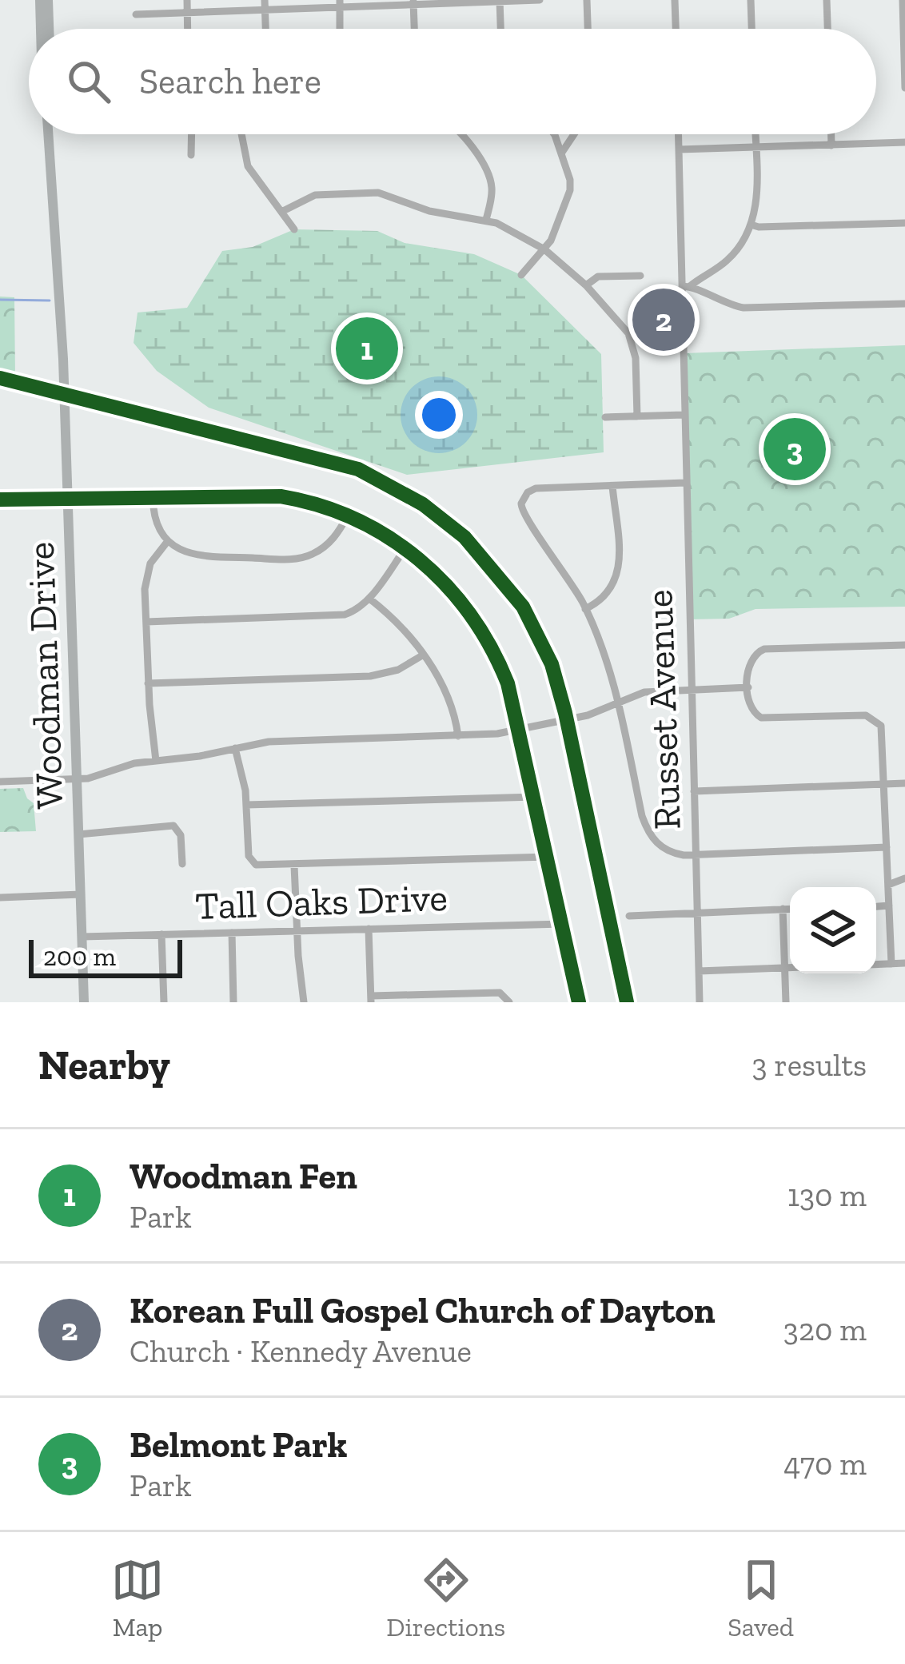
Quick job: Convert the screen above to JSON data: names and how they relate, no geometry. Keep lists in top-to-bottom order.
{
  "streets": {
    "main road": ["Woodman Drive"],
    "street": ["Russet Avenue", "Tall Oaks Drive"]
  },
  "crossings": [
    ["Woodman Drive", "Tall Oaks Drive"]
  ],
  "scale_bar": "200 m",
  "page": {
    "search": "Search here",
    "pins": ["2", "1", "3"],
    "scale": "200 m",
    "heading": ["Nearby", "3 results"],
    "list": [
      {
        "mark": "1",
        "name": "Woodman Fen",
        "note": "Park",
        "value": "130 m"
      },
      {
        "mark": "2",
        "name": "Korean Full Gospel Church of Dayton",
        "note": "Church · Kennedy Avenue",
        "value": "320 m"
      },
      {
        "mark": "3",
        "name": "Belmont Park",
        "note": "Park",
        "value": "470 m"
      }
    ],
    "nav": ["Map", "Directions", "Saved"]
  }
}
